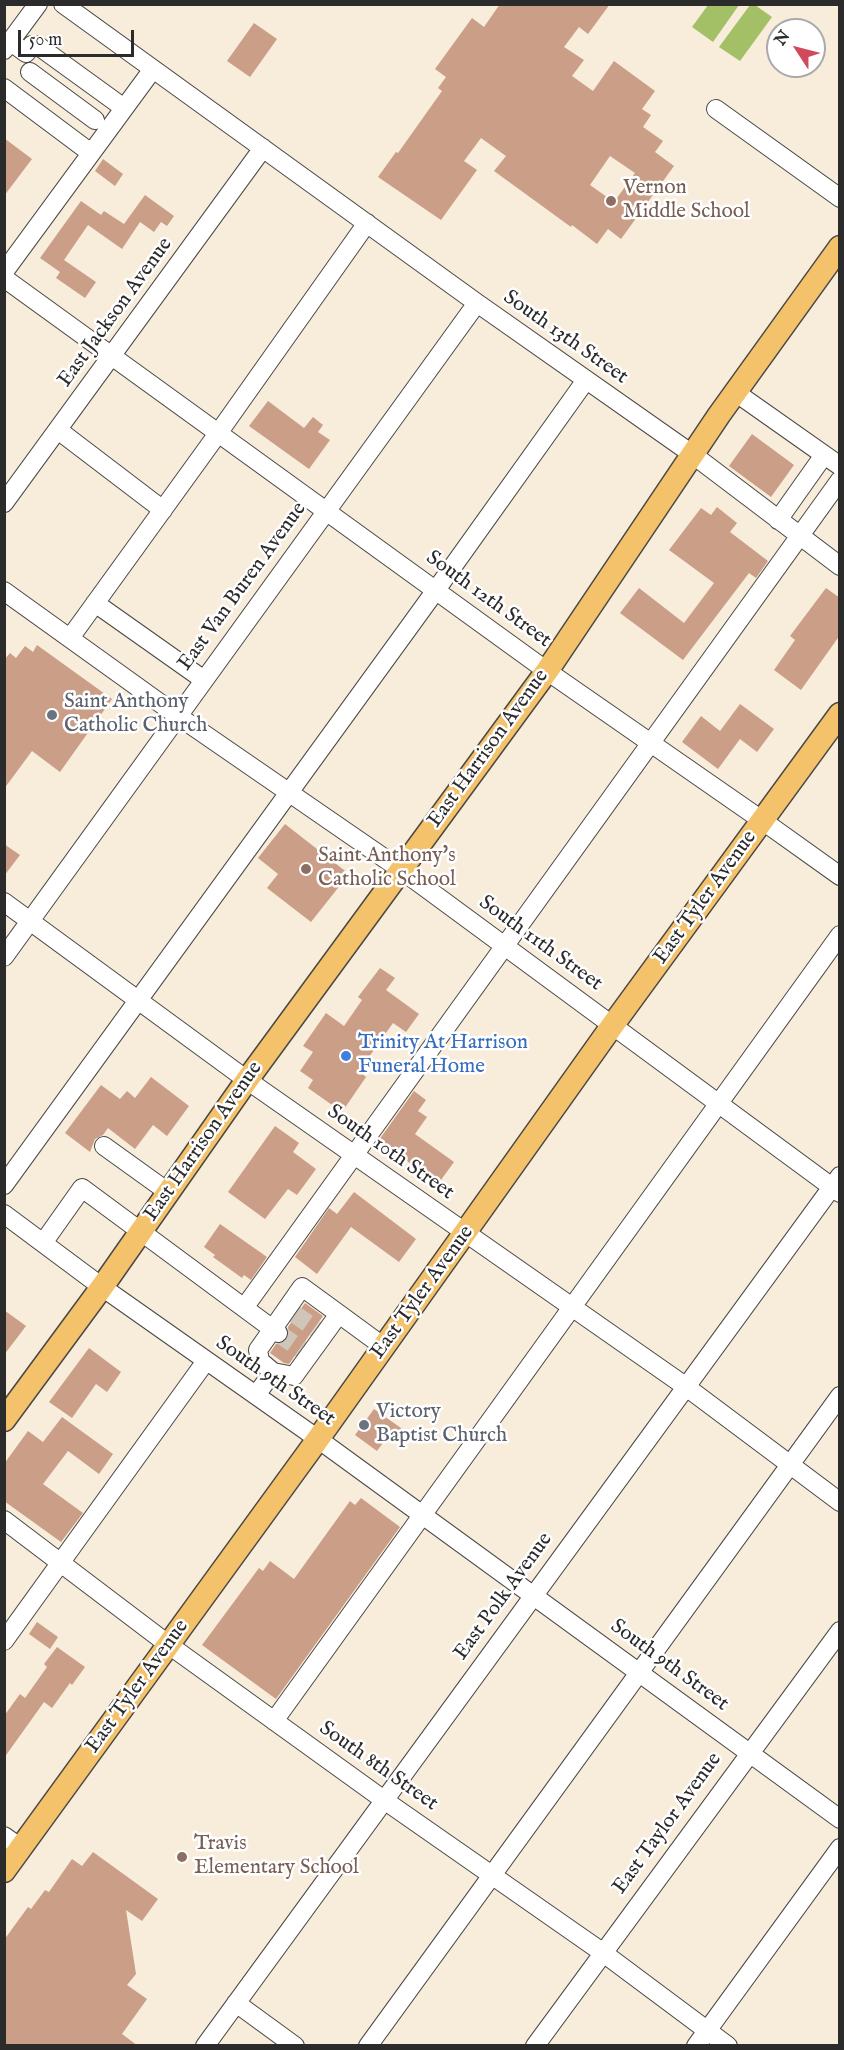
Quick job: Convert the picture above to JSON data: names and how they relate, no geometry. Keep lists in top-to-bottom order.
{
  "streets": {
    "main road": ["East Harrison Avenue", "East Tyler Avenue"],
    "street": [
      "East Jackson Avenue",
      "South 13th Street",
      "East Van Buren Avenue",
      "South 12th Street",
      "South 11th Street",
      "South 10th Street",
      "South 9th Street",
      "East Polk Avenue",
      "South 8th Street",
      "East Taylor Avenue"
    ]
  },
  "crossings": [
    ["East Jackson Avenue", "South 13th Street"],
    ["East Jackson Avenue", "South 12th Street"],
    ["South 13th Street", "East Van Buren Avenue"],
    ["South 13th Street", "East Harrison Avenue"],
    ["East Van Buren Avenue", "South 12th Street"],
    ["East Van Buren Avenue", "South 11th Street"],
    ["East Van Buren Avenue", "South 10th Street"],
    ["South 12th Street", "East Harrison Avenue"],
    ["South 12th Street", "East Tyler Avenue"],
    ["East Harrison Avenue", "South 11th Street"],
    ["East Harrison Avenue", "South 10th Street"],
    ["East Harrison Avenue", "South 9th Street"],
    ["East Tyler Avenue", "South 11th Street"],
    ["East Tyler Avenue", "South 10th Street"],
    ["East Tyler Avenue", "South 9th Street"],
    ["East Tyler Avenue", "South 8th Street"],
    ["South 11th Street", "East Polk Avenue"],
    ["South 10th Street", "East Polk Avenue"],
    ["South 9th Street", "East Polk Avenue"],
    ["South 9th Street", "East Taylor Avenue"],
    ["East Polk Avenue", "South 8th Street"],
    ["South 8th Street", "East Taylor Avenue"]
  ],
  "places": [
    "Vernon Middle School",
    "Saint Anthony Catholic Church",
    "Saint Anthony's Catholic School",
    "Trinity At Harrison Funeral Home",
    "Victory Baptist Church",
    "Travis Elementary School"
  ],
  "scale_bar": "50 m",
  "north": "top left"
}
